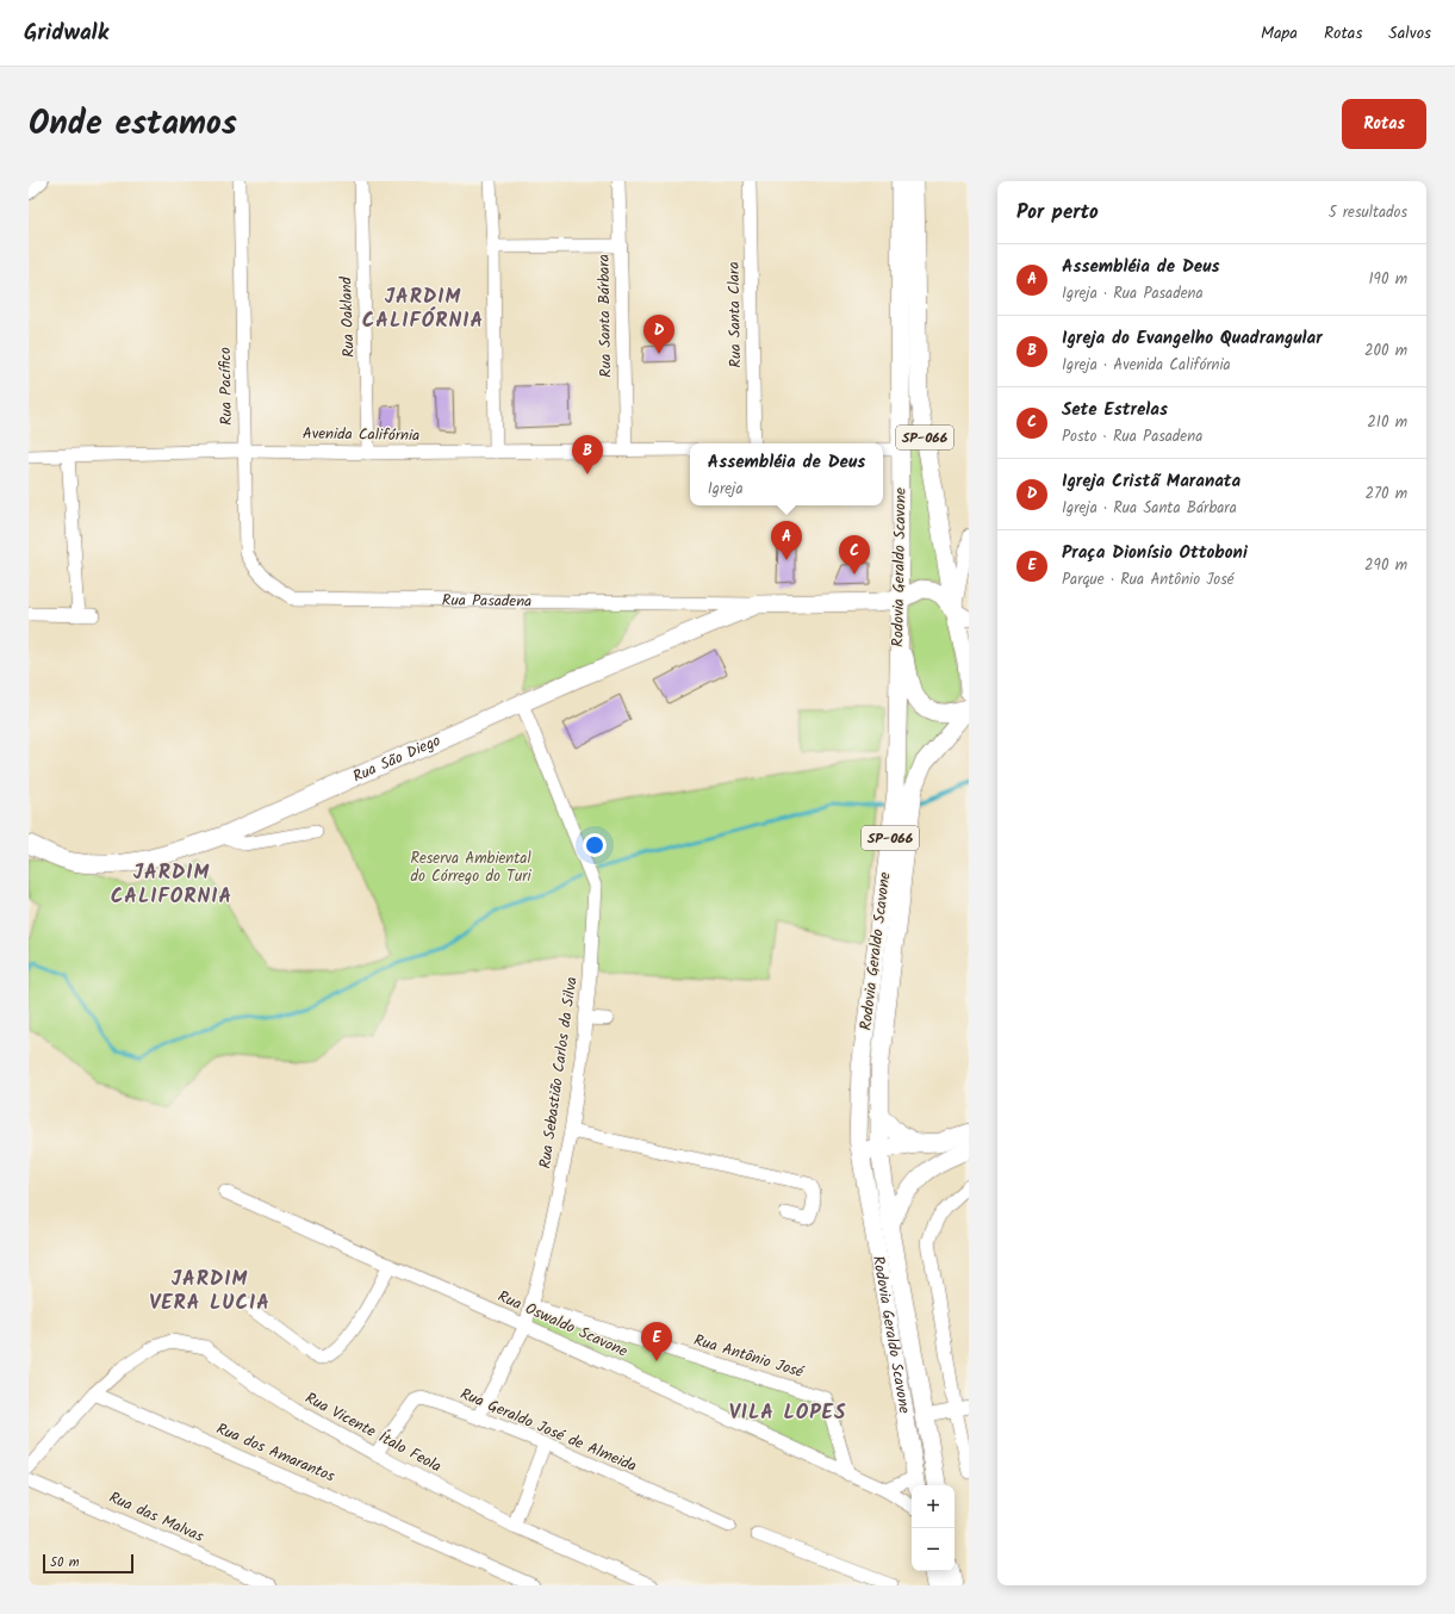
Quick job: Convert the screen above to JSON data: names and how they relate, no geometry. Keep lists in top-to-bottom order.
{
  "streets": {
    "main road": [
      "SP-066",
      "Rodovia Geraldo Scavone",
      "Rua Pasadena",
      "Rua São Diego"
    ],
    "street": [
      "Rua Santa Clara",
      "Rua Santa Bárbara",
      "Rua Oakland",
      "Rua Pacífico",
      "Avenida Califórnia",
      "Rua Sebastião Carlos da Silva",
      "Rua Oswaldo Scavone",
      "Rua Antônio José",
      "Rua Geraldo José de Almeida",
      "Rua Vicente Ítalo Feola",
      "Rua dos Amarantos",
      "Rua das Malvas"
    ]
  },
  "crossings": [
    ["Rua Santa Bárbara", "Avenida Califórnia"],
    ["Rua Oakland", "Avenida Califórnia"],
    ["Rua Pacífico", "Avenida Califórnia"],
    ["Rua Pacífico", "Rua Pasadena"],
    ["Rodovia Geraldo Scavone", "Rua Pasadena"],
    ["Rua Pasadena", "Rua São Diego"],
    ["Rua São Diego", "Rua Sebastião Carlos da Silva"],
    ["Rua Sebastião Carlos da Silva", "Rua Oswaldo Scavone"],
    ["Rua Sebastião Carlos da Silva", "Rua Antônio José"],
    ["Rua Sebastião Carlos da Silva", "Rua Geraldo José de Almeida"],
    ["Rua Oswaldo Scavone", "Rua Antônio José"],
    ["Rua Geraldo José de Almeida", "Rua Vicente Ítalo Feola"],
    ["Rua Vicente Ítalo Feola", "Rua dos Amarantos"]
  ],
  "districts": [
    "JARDIM CALIFÓRNIA",
    "JARDIM CALIFORNIA",
    "JARDIM VERA LUCIA",
    "VILA LOPES"
  ],
  "parks": ["Reserva Ambiental do Córrego do Turi"],
  "scale_bar": "50 m",
  "page": {
    "header": "Gridwalk",
    "nav": ["Mapa", "Rotas", "Salvos"],
    "title": "Onde estamos",
    "buttons": "Rotas",
    "heading": ["Por perto", "5 resultados"],
    "list": [
      {
        "mark": "A",
        "name": "Assembléia de Deus",
        "note": "Igreja · Rua Pasadena",
        "value": "190 m"
      },
      {
        "mark": "B",
        "name": "Igreja do Evangelho Quadrangular",
        "note": "Igreja · Avenida Califórnia",
        "value": "200 m"
      },
      {
        "mark": "C",
        "name": "Sete Estrelas",
        "note": "Posto · Rua Pasadena",
        "value": "210 m"
      },
      {
        "mark": "D",
        "name": "Igreja Cristã Maranata",
        "note": "Igreja · Rua Santa Bárbara",
        "value": "270 m"
      },
      {
        "mark": "E",
        "name": "Praça Dionísio Ottoboni",
        "note": "Parque · Rua Antônio José",
        "value": "290 m"
      }
    ],
    "pins": [
      "D",
      "B",
      "A",
      "C",
      "E"
    ],
    "popup": ["Assembléia de Deus", "Igreja"],
    "map_buttons": ["+", "−"],
    "scale": "50 m"
  }
}
